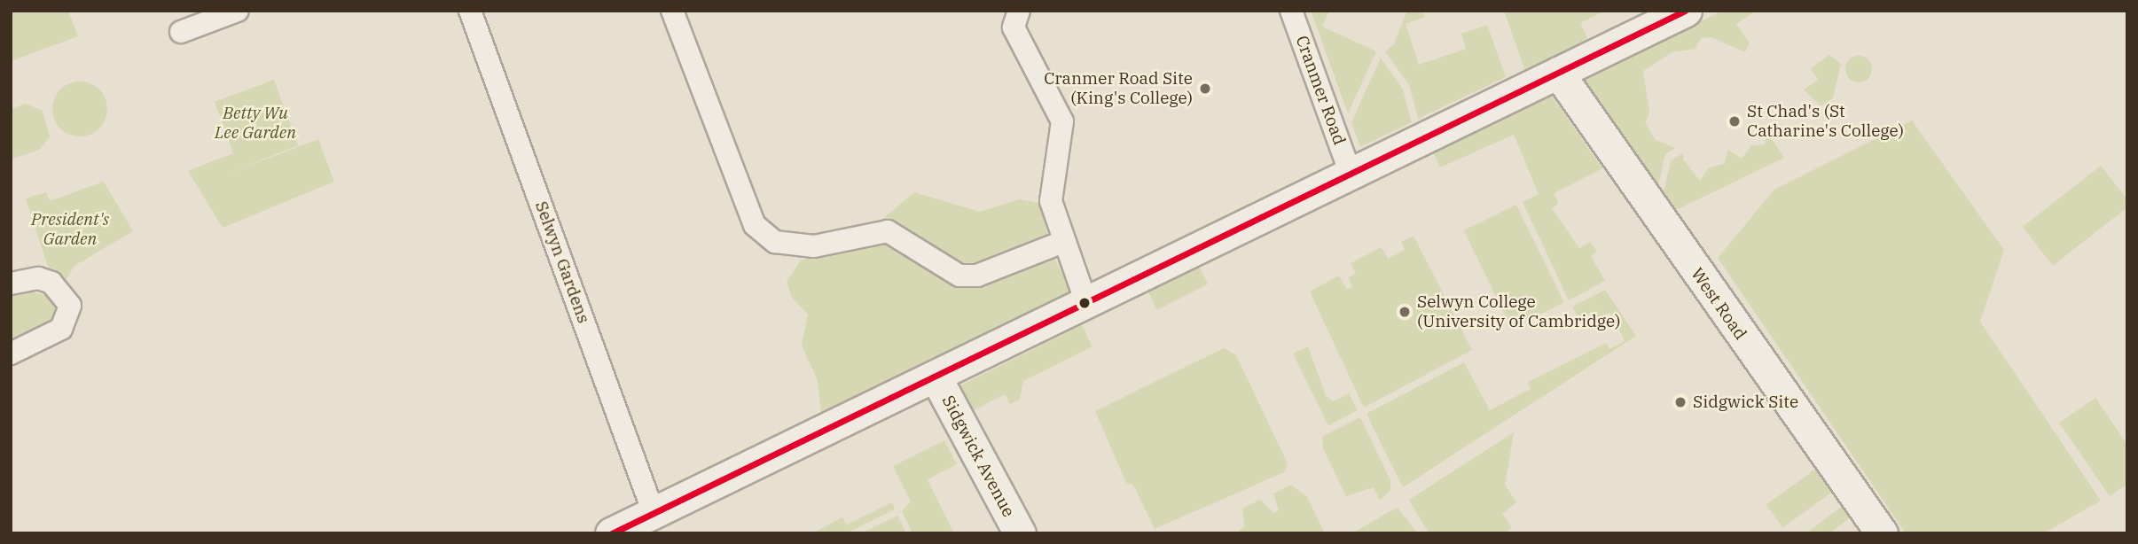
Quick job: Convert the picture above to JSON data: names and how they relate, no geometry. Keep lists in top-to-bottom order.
{
  "streets": {
    "street": [
      "Cranmer Road",
      "Selwyn Gardens",
      "West Road",
      "Sidgwick Avenue"
    ]
  },
  "parks": ["Betty Wu Lee Garden", "President's Garden"],
  "places": [
    "Cranmer Road Site (King's College)",
    "St Chad's (St Catharine's College)",
    "Selwyn College (University of Cambridge)",
    "Sidgwick Site"
  ]
}
